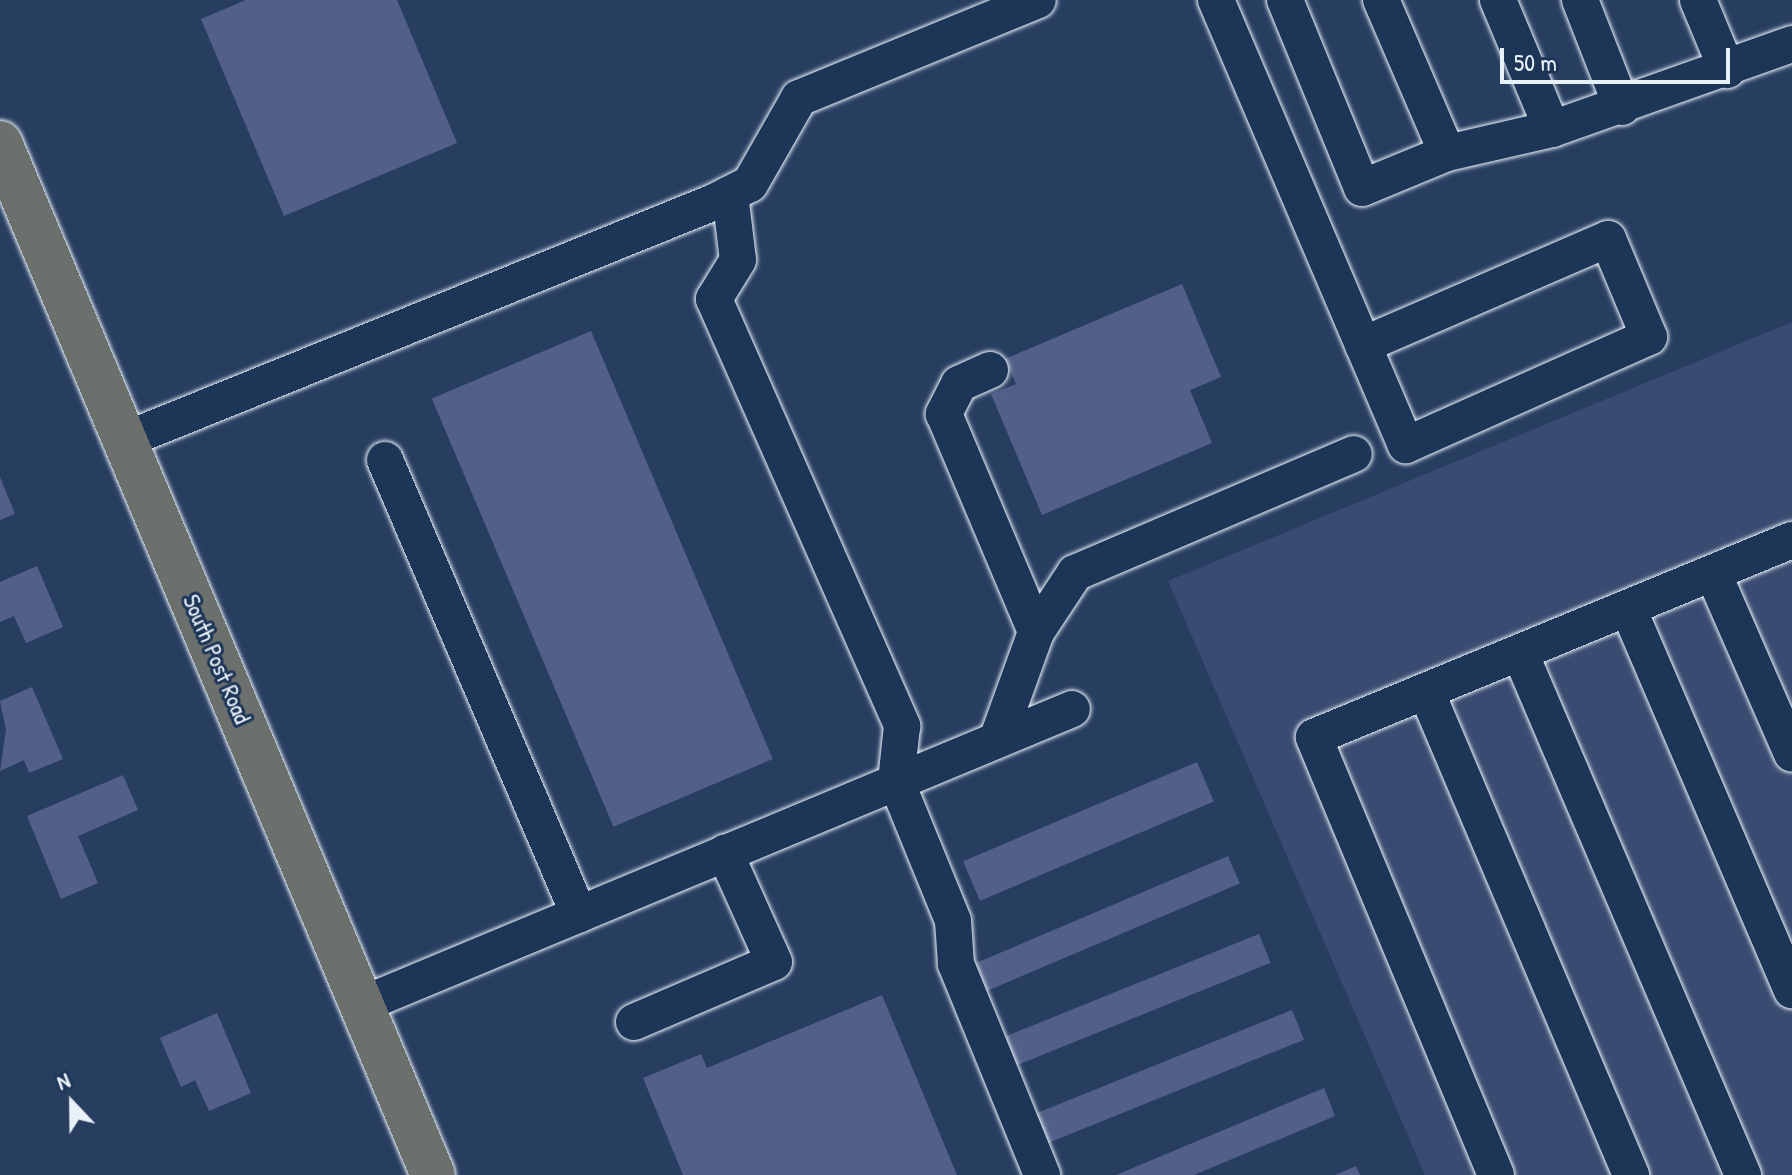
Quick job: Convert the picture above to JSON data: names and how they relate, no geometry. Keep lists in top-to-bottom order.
{
  "streets": {
    "main road": ["South Post Road"]
  },
  "scale_bar": "50 m",
  "north": "top"
}
